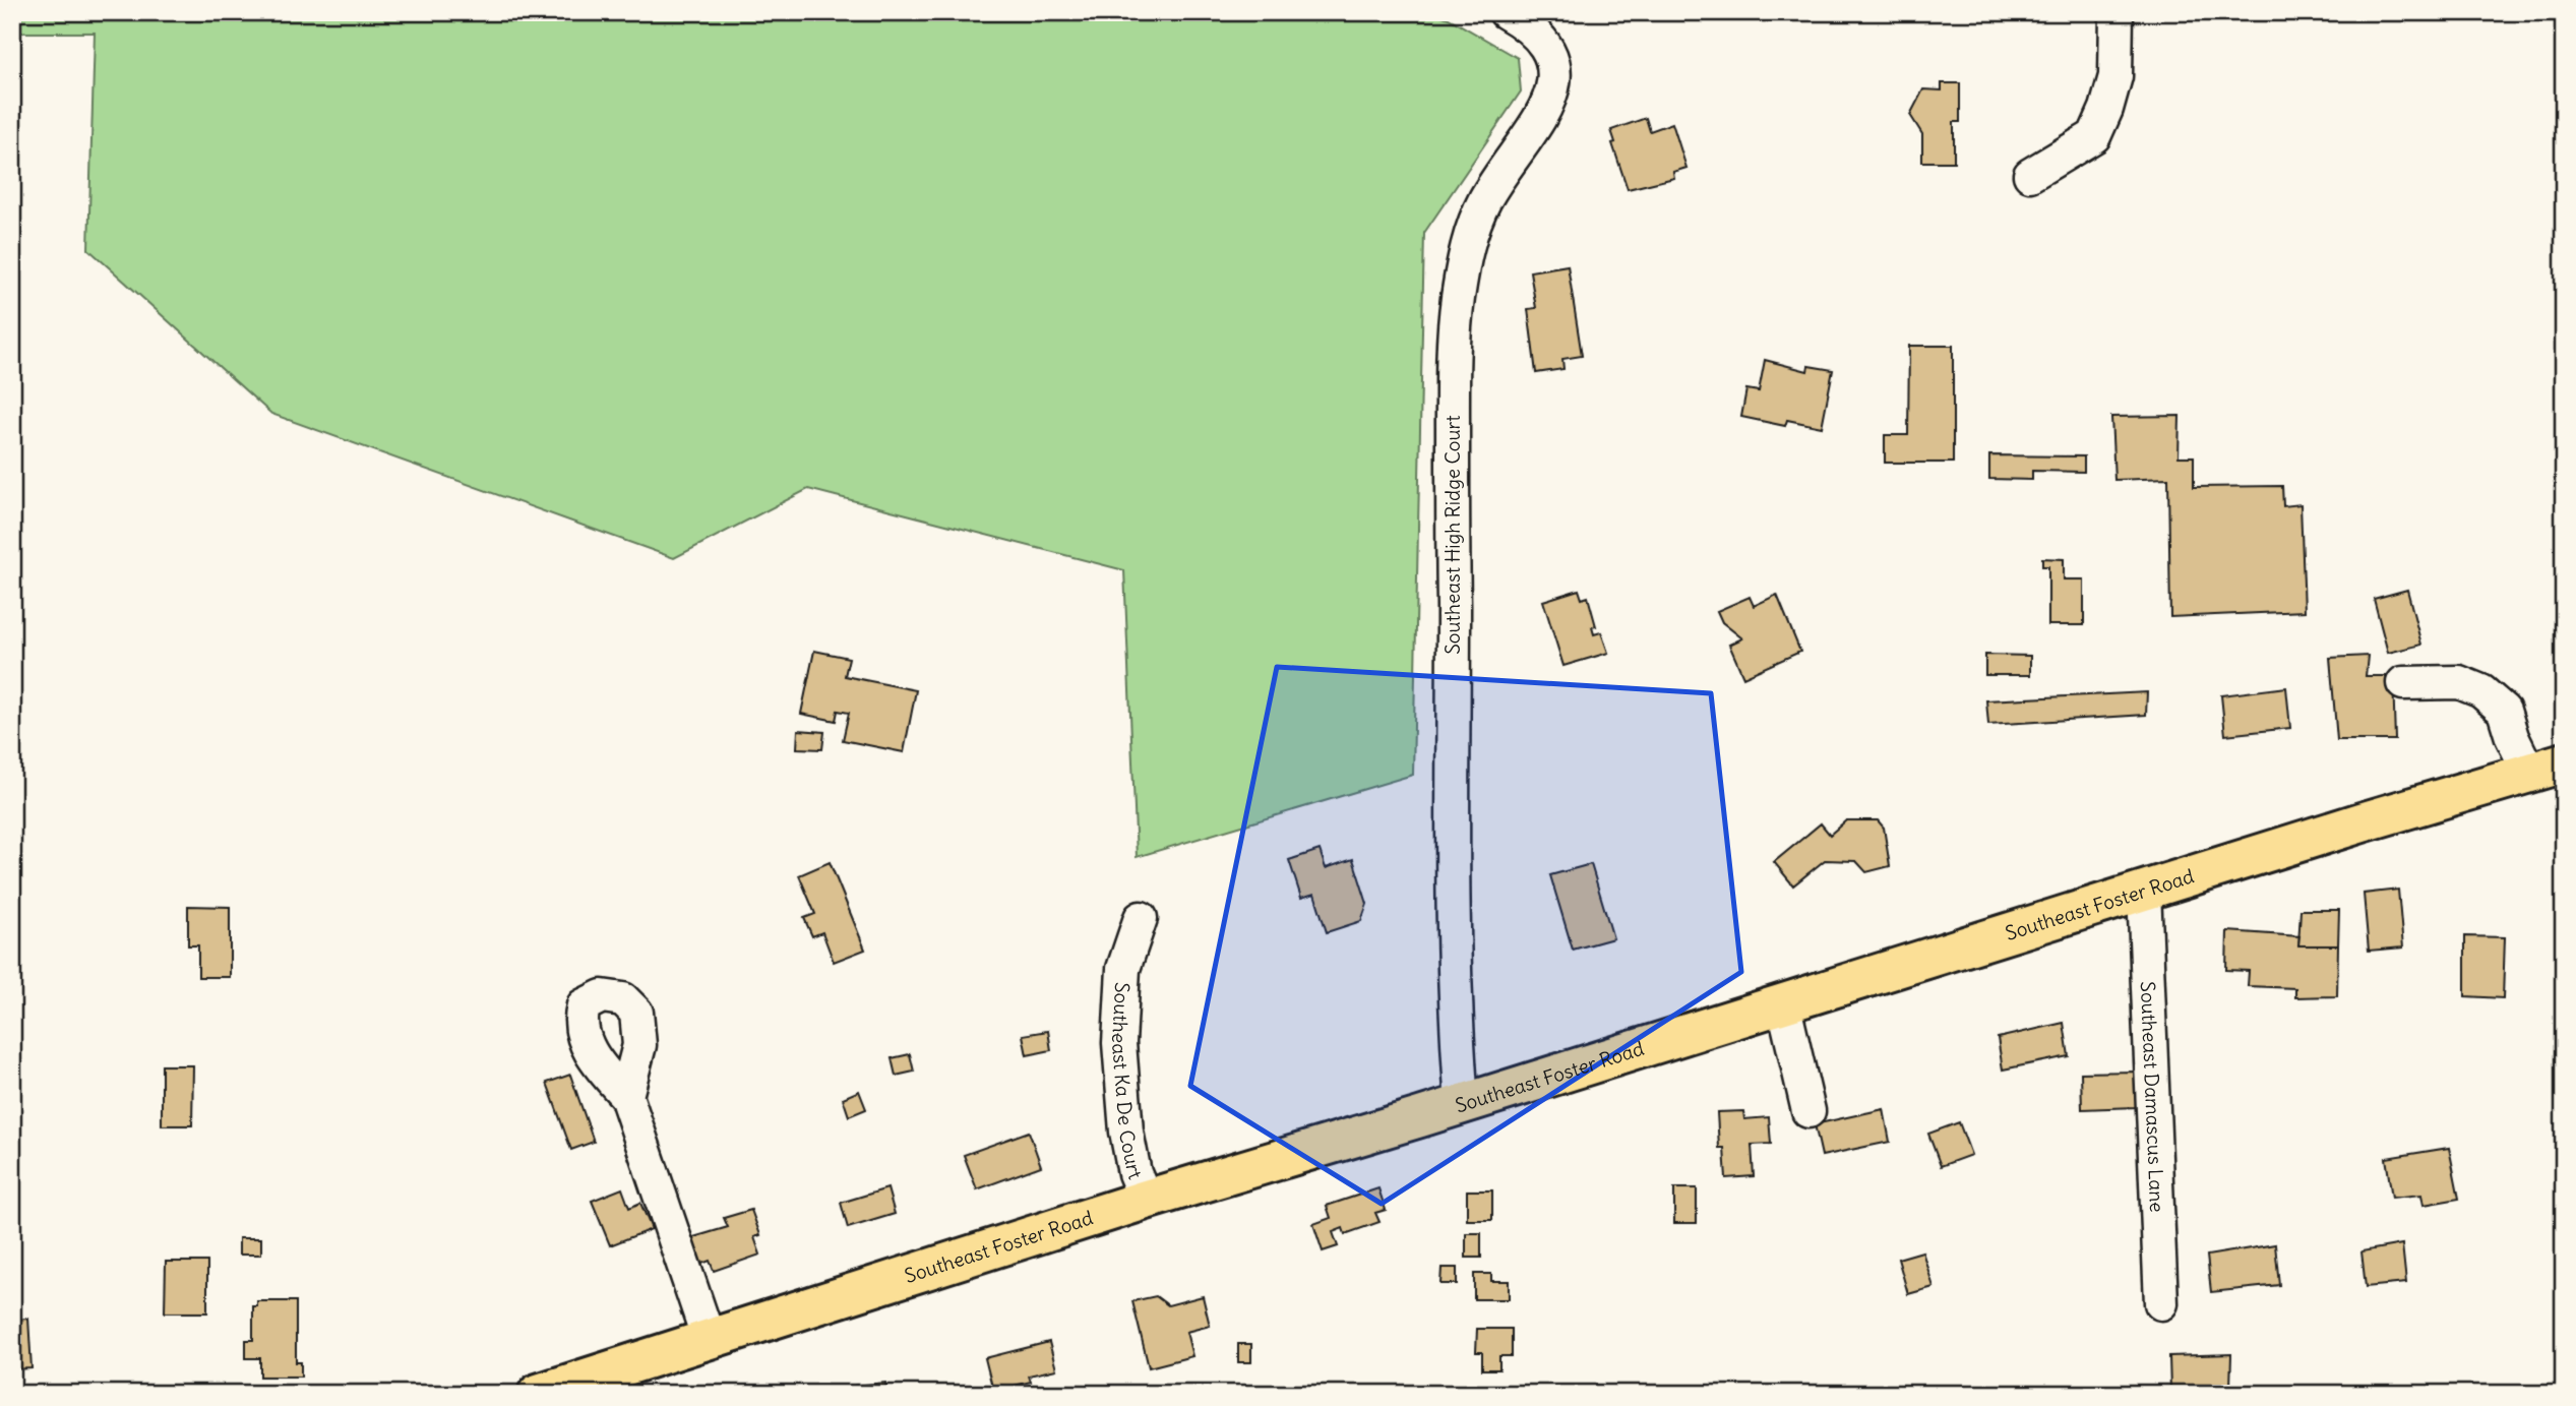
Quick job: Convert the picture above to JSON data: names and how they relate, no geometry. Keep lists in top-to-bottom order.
{
  "streets": {
    "main road": ["Southeast Foster Road"],
    "street": ["Southeast High Ridge Court", "Southeast Ka De Court", "Southeast Damascus Lane"]
  },
  "crossings": [
    ["Southeast High Ridge Court", "Southeast Foster Road"],
    ["Southeast Foster Road", "Southeast Ka De Court"],
    ["Southeast Foster Road", "Southeast Damascus Lane"]
  ]
}
